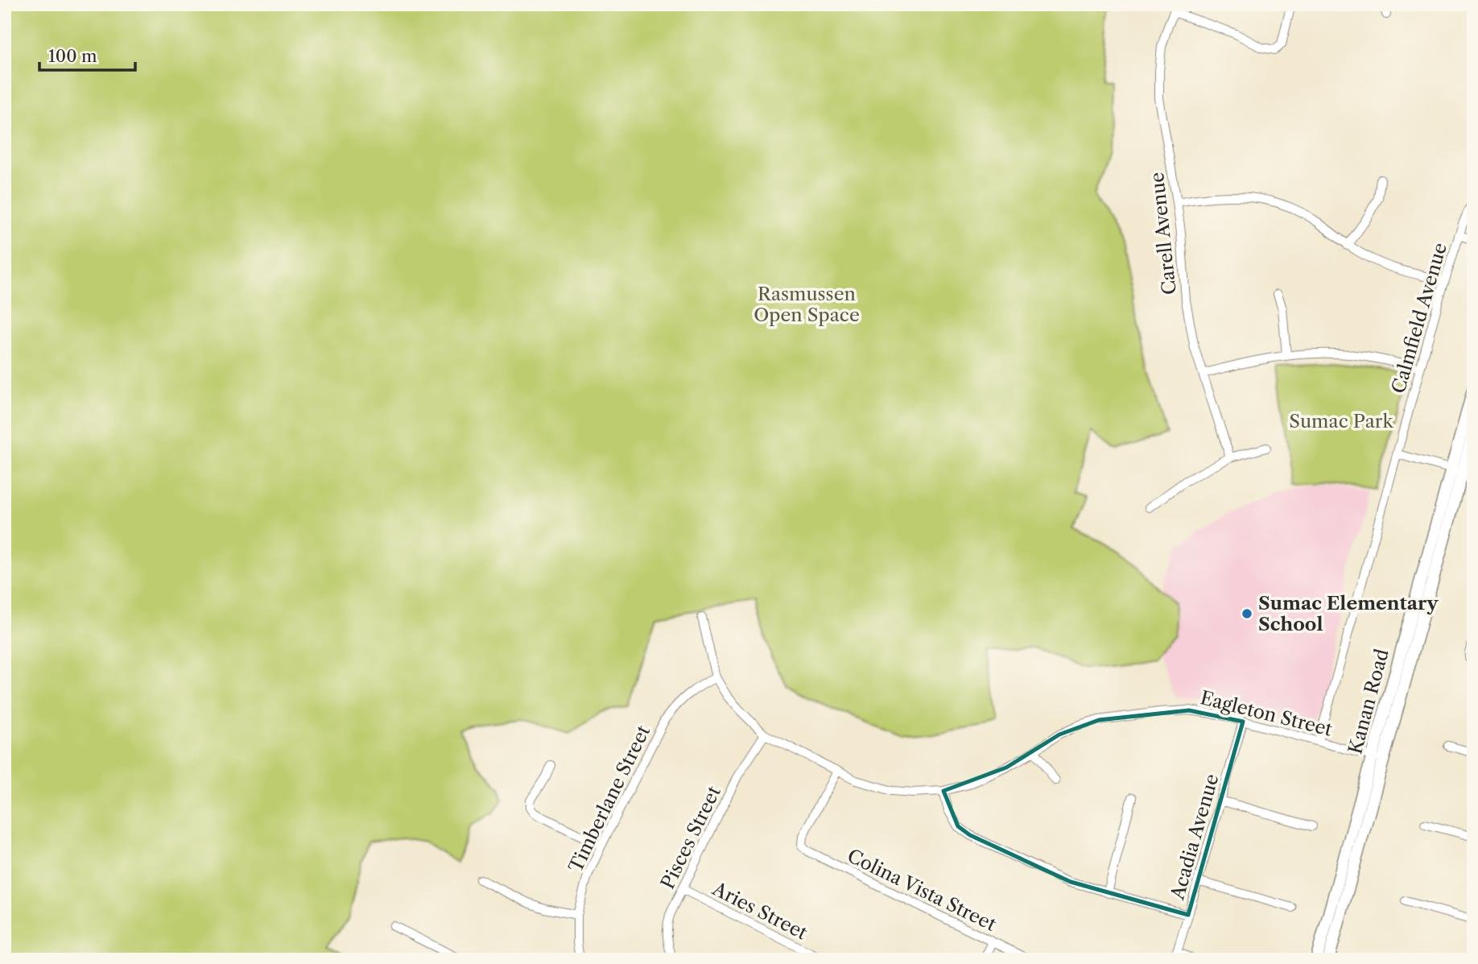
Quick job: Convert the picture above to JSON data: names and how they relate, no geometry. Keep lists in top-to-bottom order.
{
  "streets": {
    "main road": ["Kanan Road"],
    "street": [
      "Carell Avenue",
      "Calmfield Avenue",
      "Eagleton Street",
      "Timberlane Street",
      "Acadia Avenue",
      "Pisces Street",
      "Colina Vista Street",
      "Aries Street"
    ]
  },
  "crossings": [
    ["Calmfield Avenue", "Eagleton Street"],
    ["Kanan Road", "Eagleton Street"],
    ["Eagleton Street", "Timberlane Street"],
    ["Eagleton Street", "Acadia Avenue"],
    ["Eagleton Street", "Pisces Street"],
    ["Eagleton Street", "Colina Vista Street"],
    ["Pisces Street", "Aries Street"]
  ],
  "parks": ["Rasmussen Open Space", "Sumac Park"],
  "places": ["Sumac Elementary School"],
  "scale_bar": "100 m"
}
